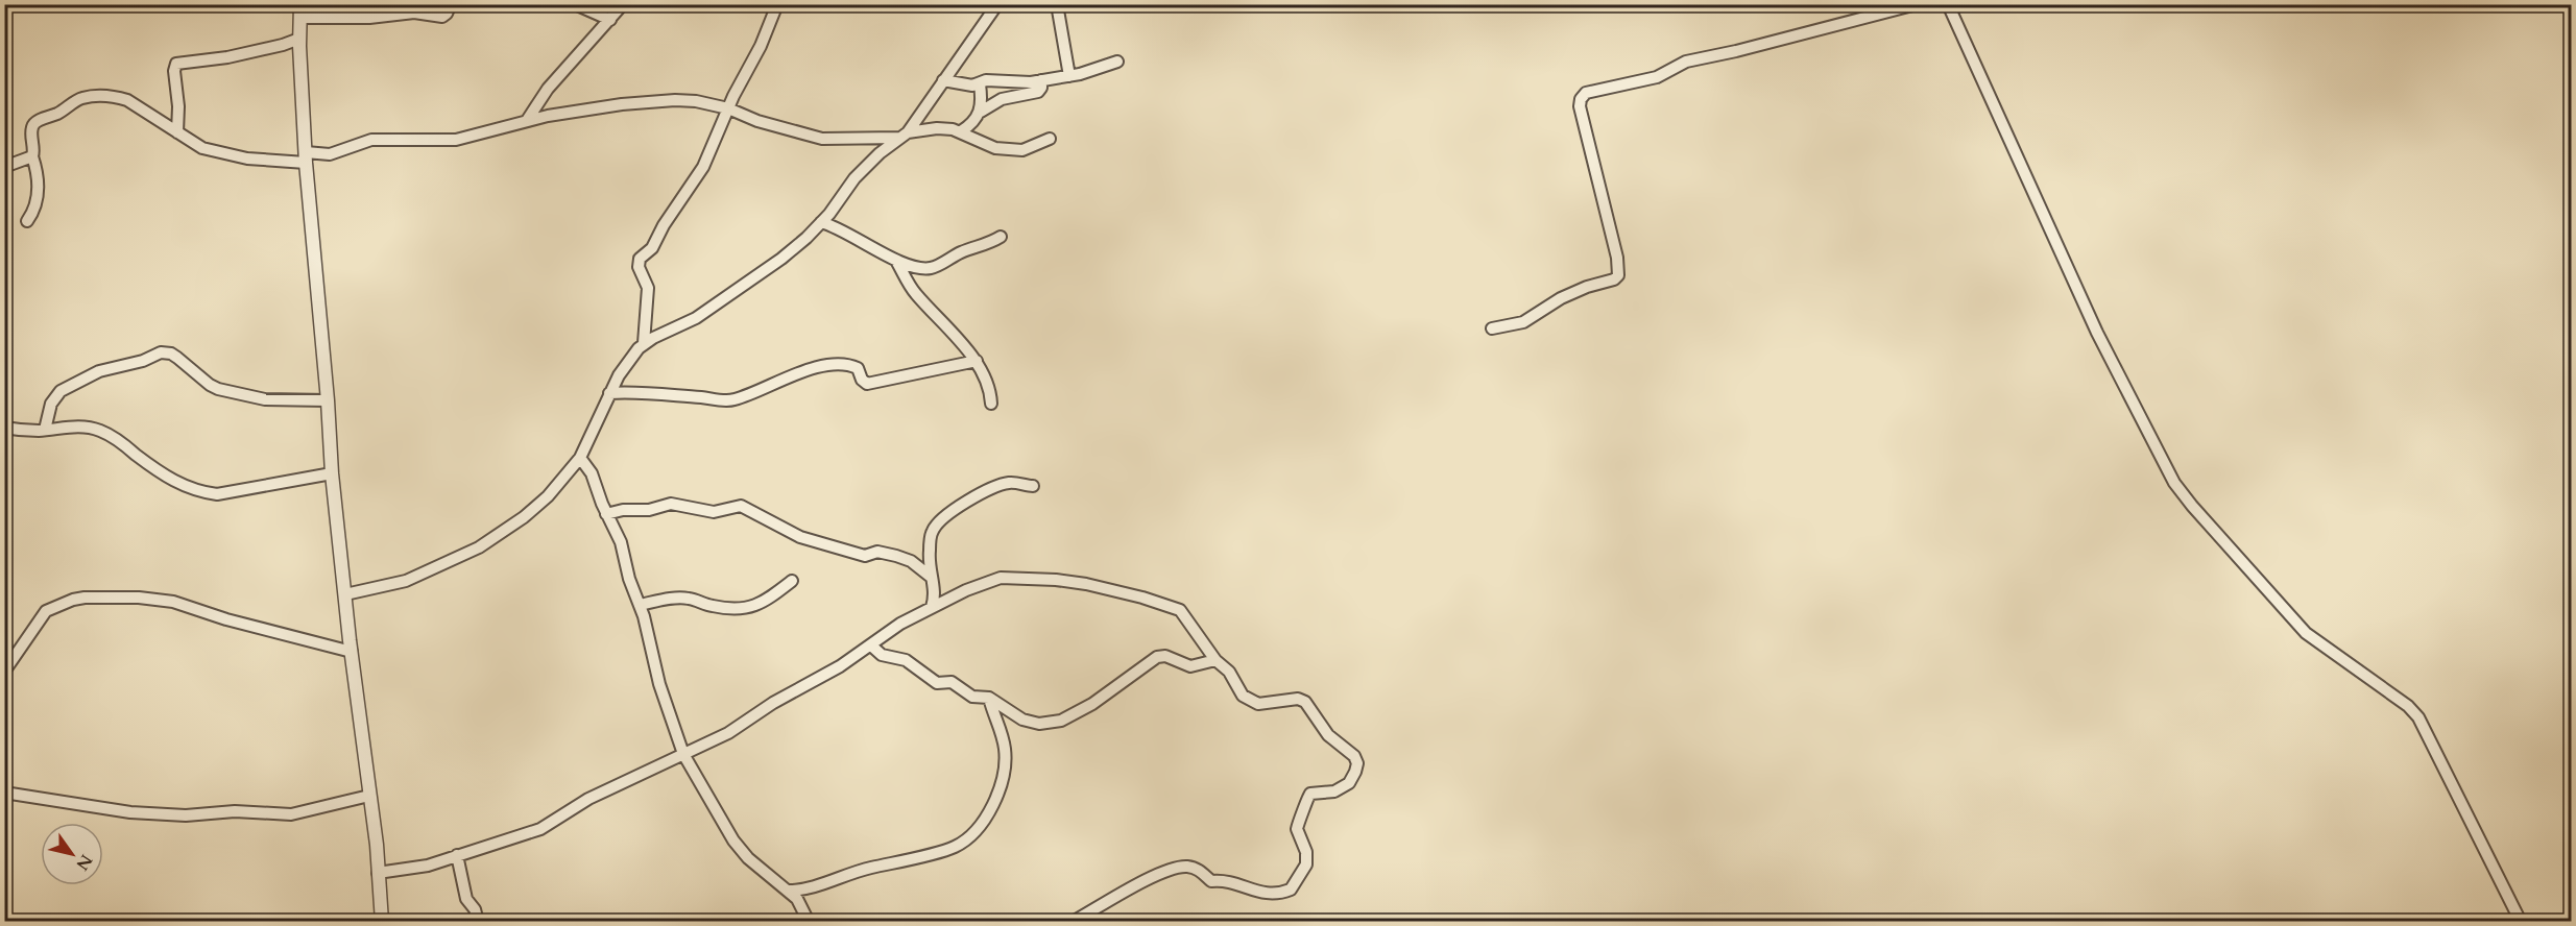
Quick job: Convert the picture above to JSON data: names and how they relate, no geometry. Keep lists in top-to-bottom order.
{
  "north": "bottom right"
}
